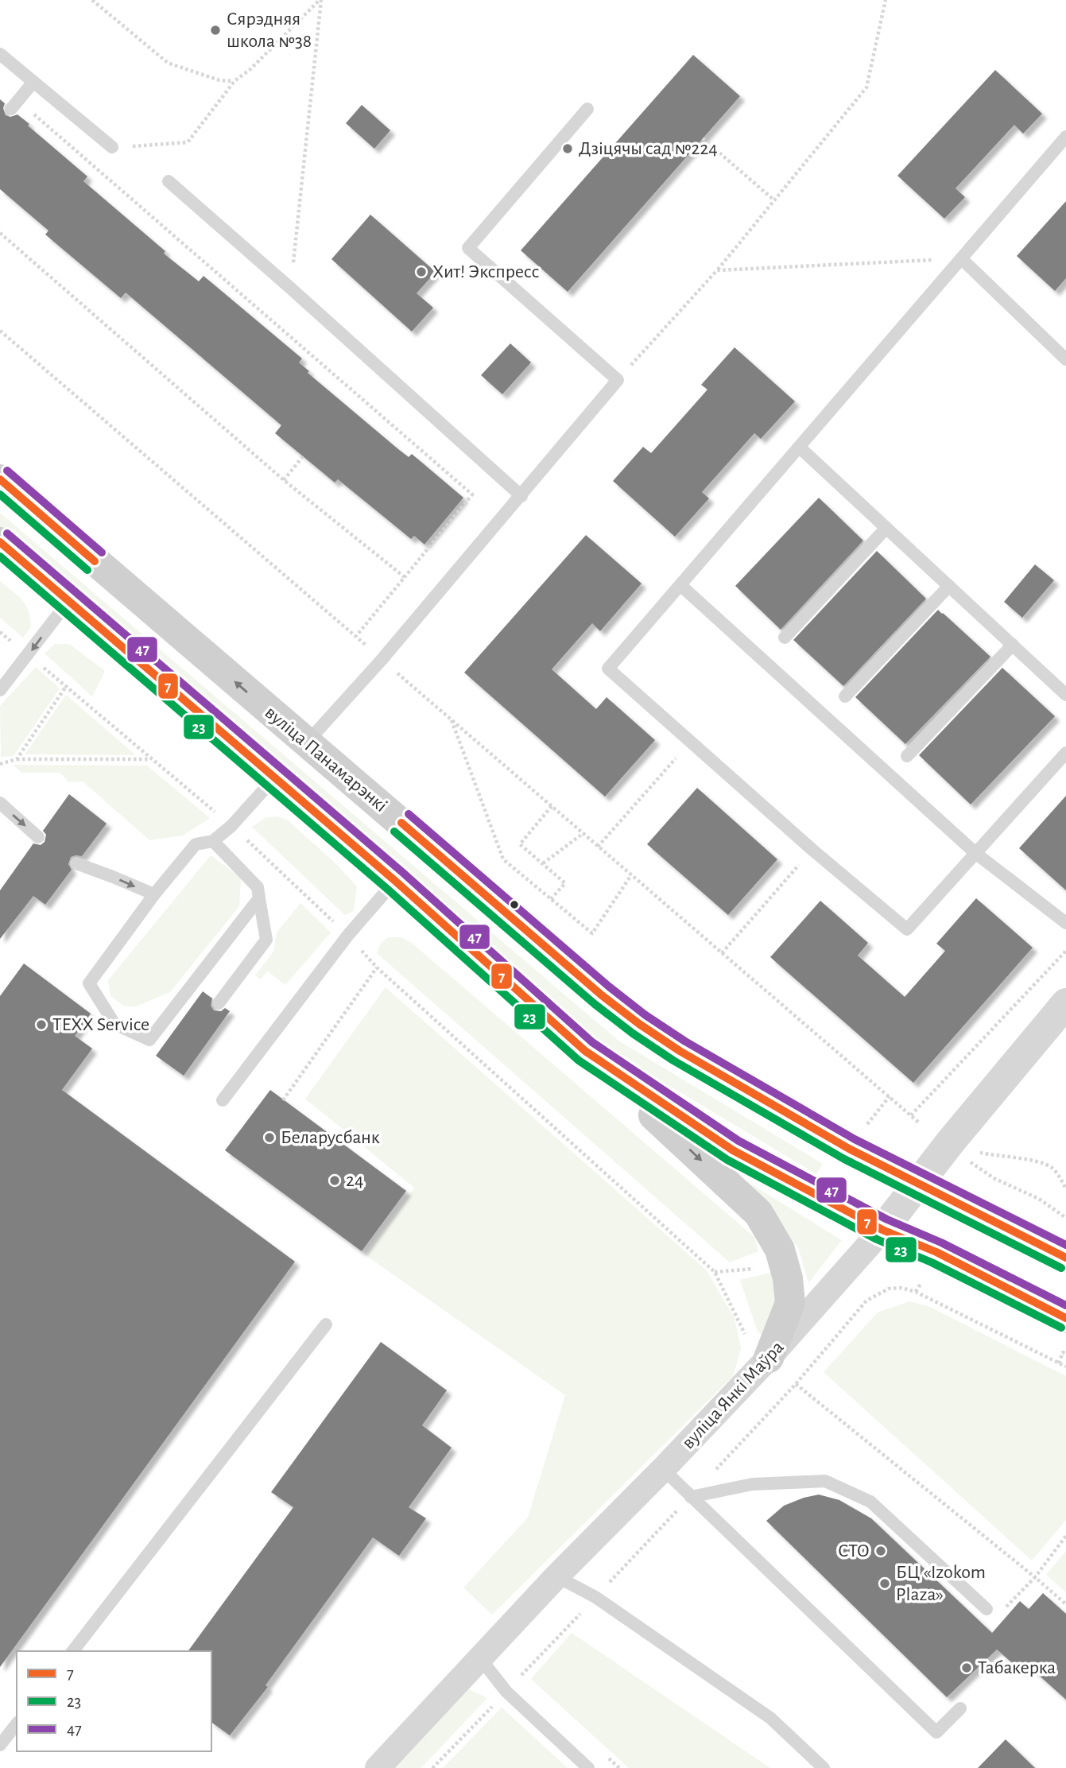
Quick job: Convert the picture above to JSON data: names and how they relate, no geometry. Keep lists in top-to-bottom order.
{
  "streets": {
    "main road": ["вуліца Панамарэнкі"],
    "street": ["вуліца Янкі Маўра"]
  },
  "crossings": [
    ["вуліца Панамарэнкі", "вуліца Янкі Маўра"]
  ],
  "places": [
    "Сярэдняя школа №38",
    "Дзіцячы сад №224",
    "Хит! Экспресс",
    "TEXX Service",
    "Беларусбанк",
    "24",
    "СТО",
    "БЦ «Izokom Plaza»",
    "Табакерка"
  ],
  "lines": ["transit line 47", "transit line 7", "transit line 23"],
  "legend": ["7", "23", "47"]
}
